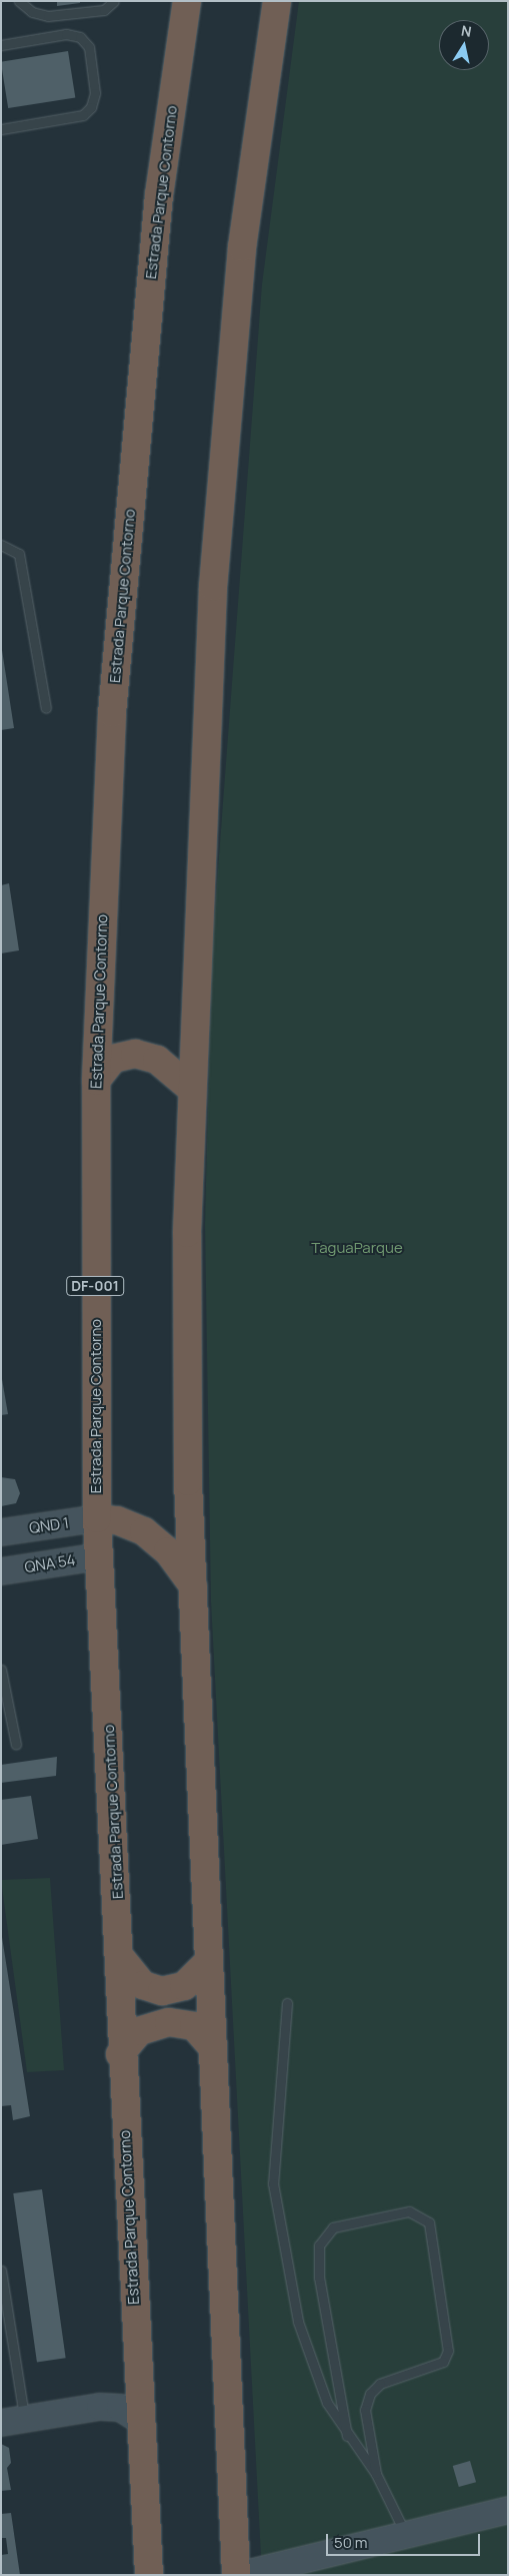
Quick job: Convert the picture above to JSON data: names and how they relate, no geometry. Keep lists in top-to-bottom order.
{
  "streets": {
    "highway": ["Estrada Parque Contorno", "DF-001"],
    "street": ["QND 1", "QNA 54"]
  },
  "crossings": [
    ["Estrada Parque Contorno", "QND 1"],
    ["Estrada Parque Contorno", "QNA 54"]
  ],
  "parks": ["TaguaParque"],
  "scale_bar": "50 m",
  "north": "top"
}
